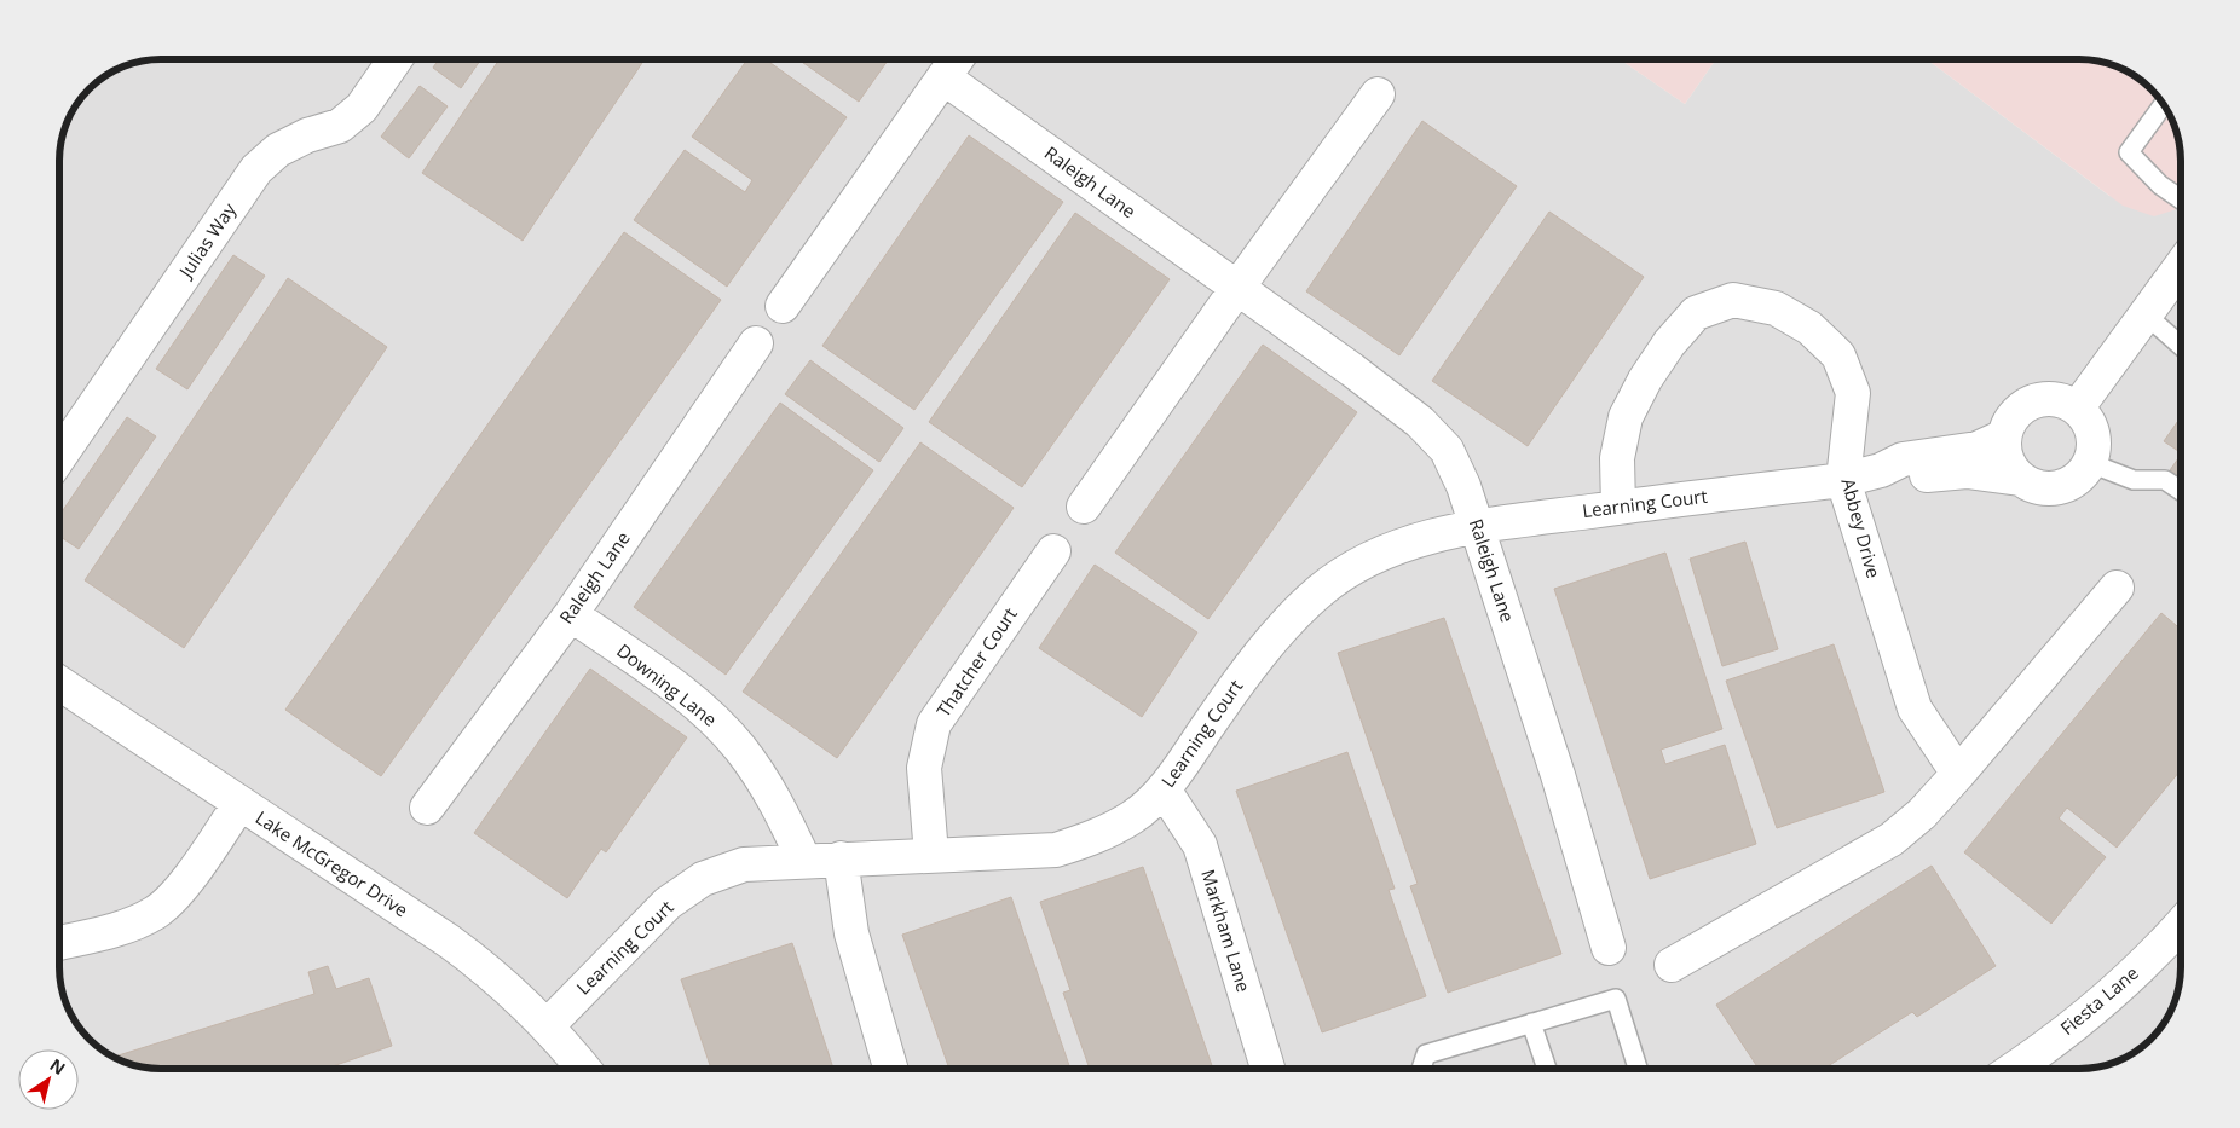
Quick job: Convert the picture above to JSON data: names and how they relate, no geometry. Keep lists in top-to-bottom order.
{
  "streets": {
    "street": [
      "Raleigh Lane",
      "Julias Way",
      "Learning Court",
      "Abbey Drive",
      "Thatcher Court",
      "Downing Lane",
      "Lake McGregor Drive",
      "Markham Lane",
      "Fiesta Lane"
    ]
  },
  "crossings": [
    ["Raleigh Lane", "Learning Court"],
    ["Raleigh Lane", "Downing Lane"],
    ["Learning Court", "Abbey Drive"],
    ["Learning Court", "Thatcher Court"],
    ["Learning Court", "Downing Lane"],
    ["Learning Court", "Lake McGregor Drive"],
    ["Learning Court", "Markham Lane"]
  ],
  "north": "top right"
}
